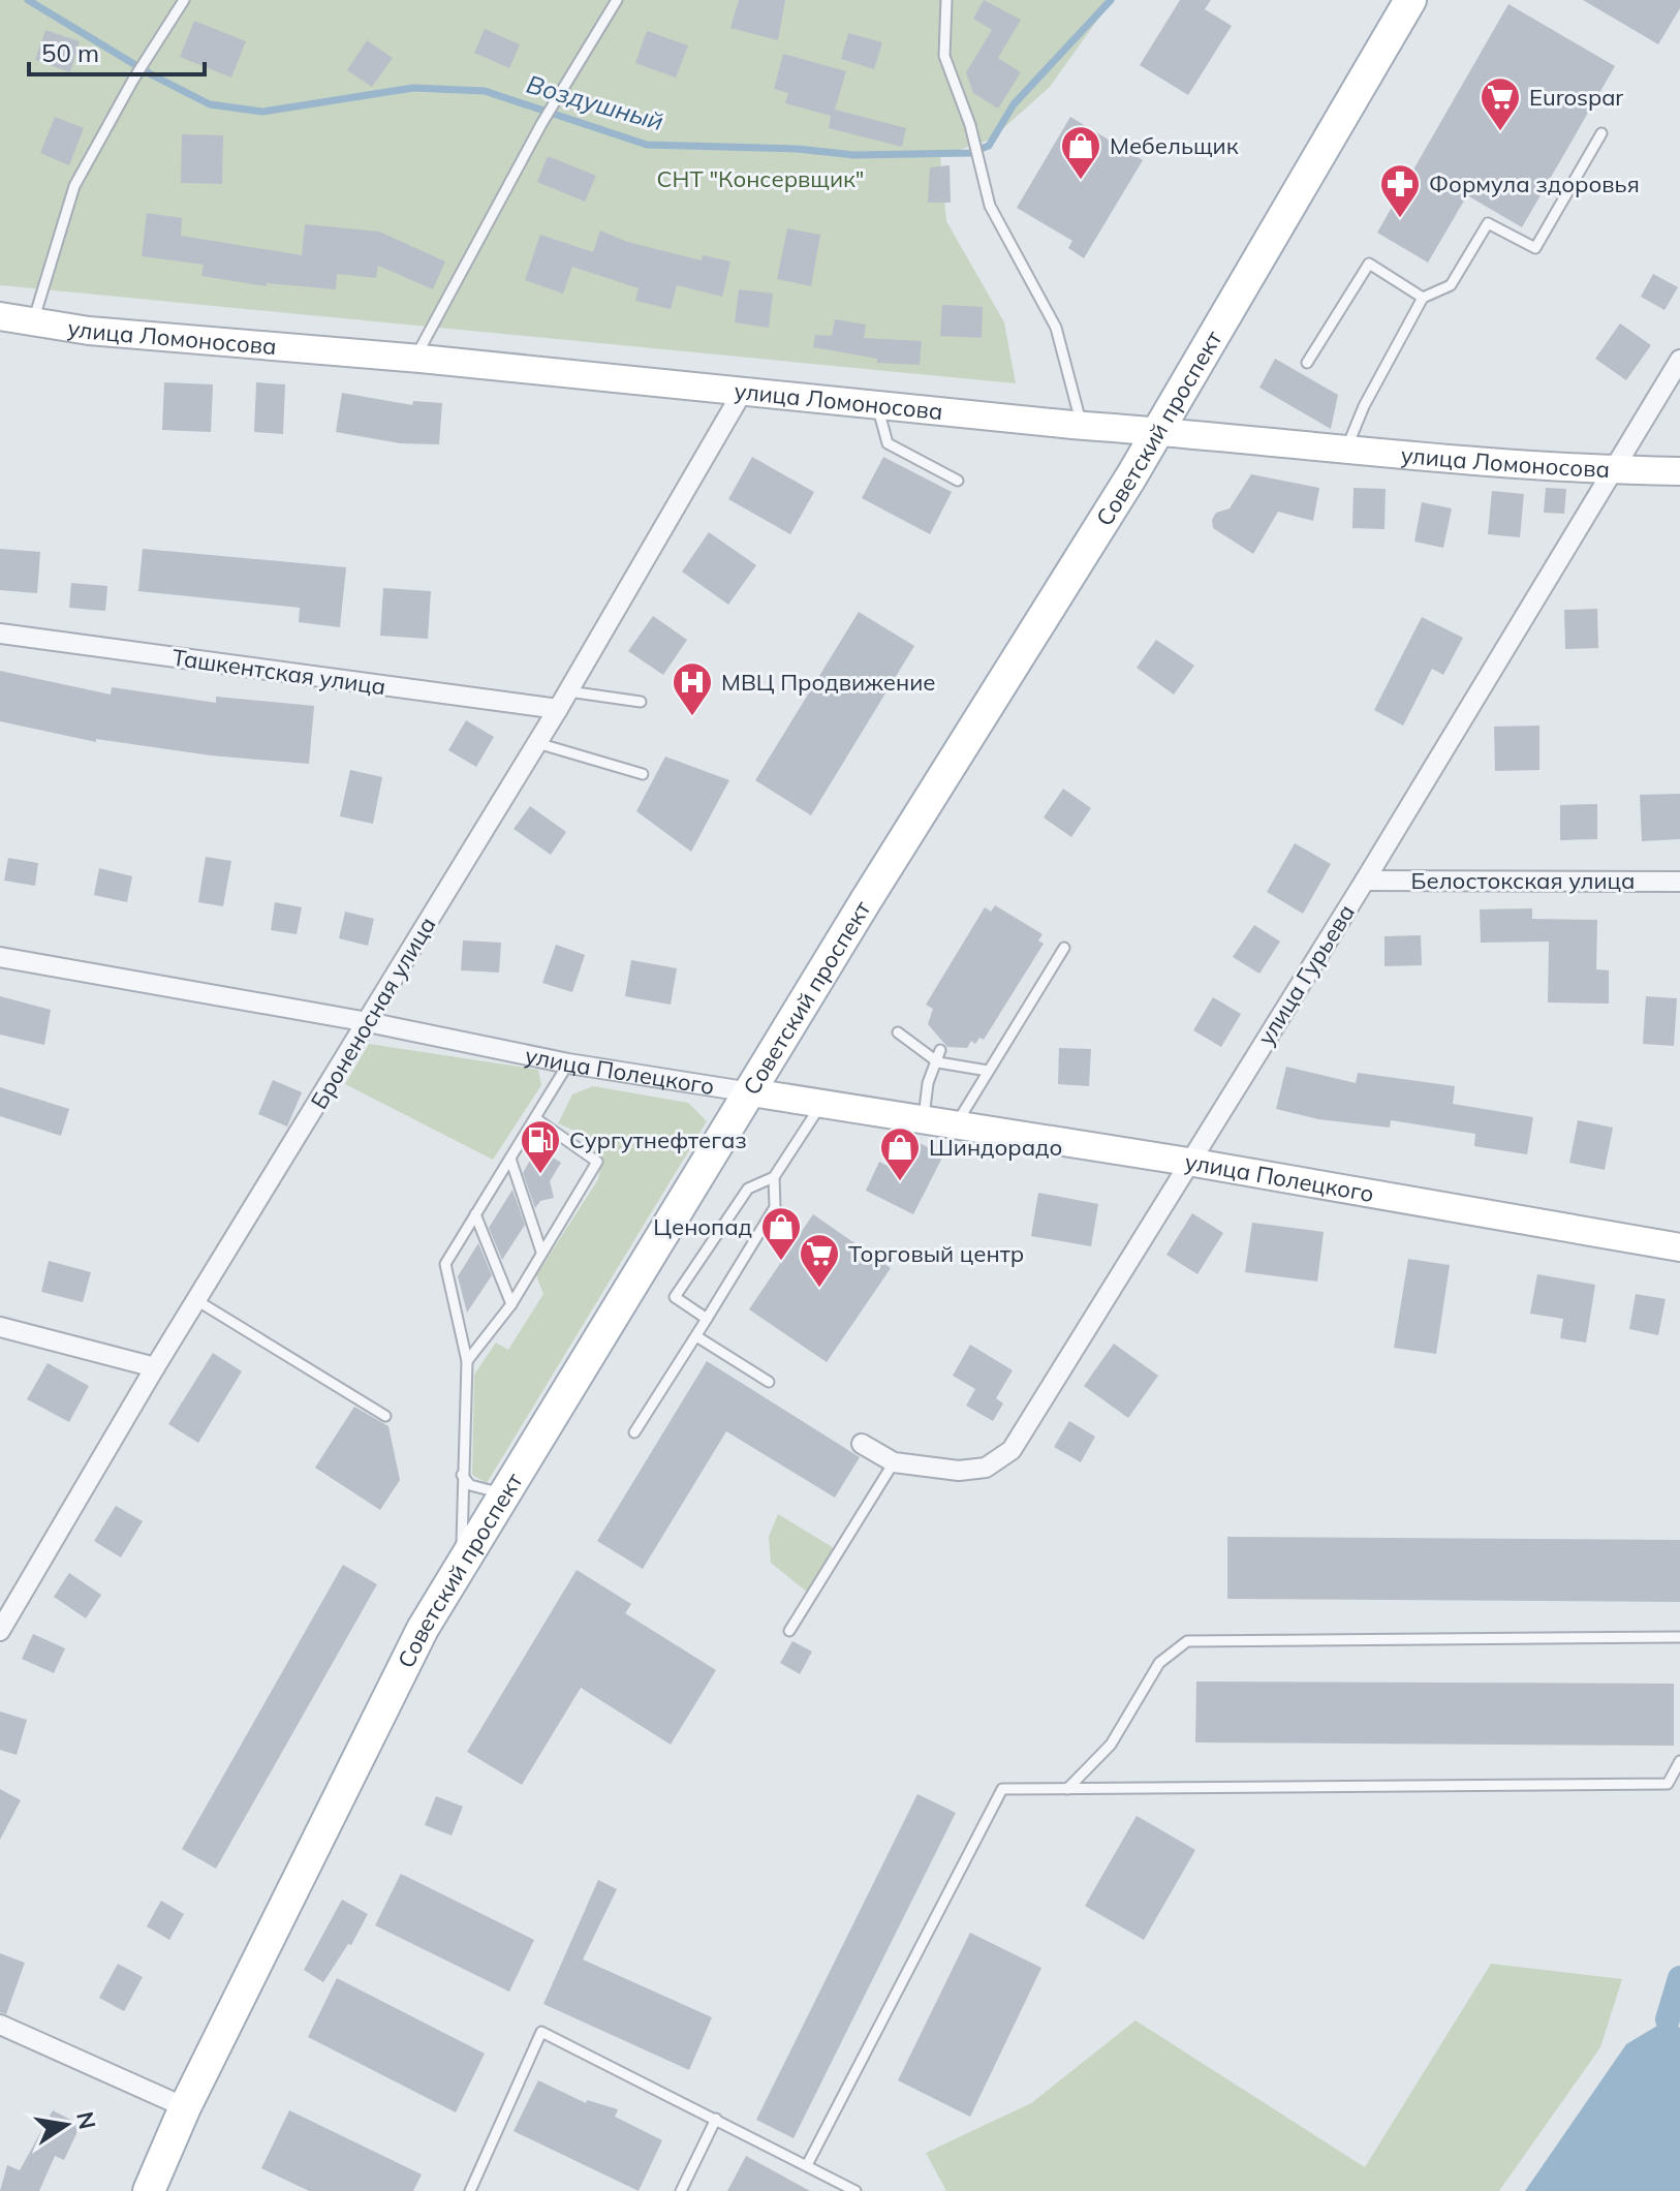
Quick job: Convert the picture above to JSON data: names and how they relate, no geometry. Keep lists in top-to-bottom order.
{
  "streets": {
    "main road": ["Советский проспект"],
    "street": [
      "улица Ломоносова",
      "Ташкентская улица",
      "Белостокская улица",
      "улица Гурьева",
      "Броненосная улица",
      "улица Полецкого"
    ]
  },
  "crossings": [
    ["улица Ломоносова", "Советский проспект"],
    ["улица Ломоносова", "улица Гурьева"],
    ["улица Ломоносова", "Броненосная улица"],
    ["Советский проспект", "улица Полецкого"],
    ["Ташкентская улица", "Броненосная улица"],
    ["Белостокская улица", "улица Гурьева"],
    ["улица Гурьева", "улица Полецкого"],
    ["Броненосная улица", "улица Полецкого"]
  ],
  "water": ["Воздушный"],
  "parks": ["СНТ \"Консервщик\""],
  "places": {
    "supermarket": ["Eurospar", "Торговый центр"],
    "shop": ["Мебельщик", "Шиндорадо", "Ценопад"],
    "pharmacy": ["Формула здоровья"],
    "hospital": ["МВЦ Продвижение"],
    "fuel station": ["Сургутнефтегаз"]
  },
  "scale_bar": "50 m",
  "north": "right"
}
